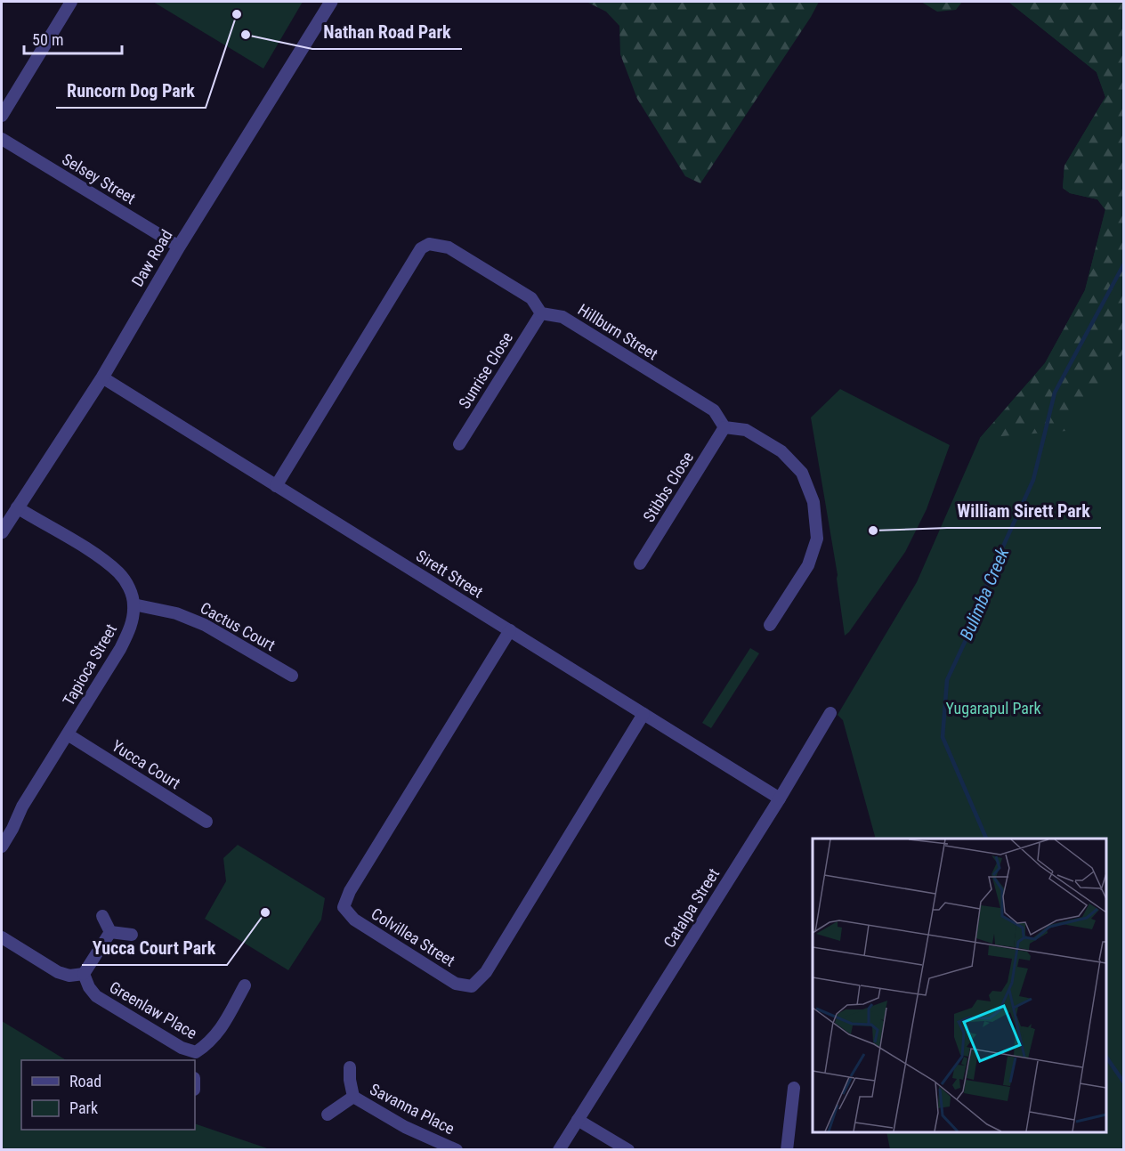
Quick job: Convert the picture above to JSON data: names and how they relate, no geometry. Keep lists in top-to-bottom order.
{
  "streets": {
    "street": [
      "Selsey Street",
      "Daw Road",
      "Hillburn Street",
      "Sunrise Close",
      "Stibbs Close",
      "Sirett Street",
      "Cactus Court",
      "Tapioca Street",
      "Yucca Court",
      "Catalpa Street",
      "Colvillea Street",
      "Greenlaw Place",
      "Savanna Place"
    ]
  },
  "crossings": [
    ["Selsey Street", "Daw Road"],
    ["Daw Road", "Sirett Street"],
    ["Daw Road", "Tapioca Street"],
    ["Hillburn Street", "Sunrise Close"],
    ["Hillburn Street", "Stibbs Close"],
    ["Sirett Street", "Catalpa Street"],
    ["Sirett Street", "Colvillea Street"],
    ["Cactus Court", "Tapioca Street"],
    ["Tapioca Street", "Yucca Court"]
  ],
  "water": ["Bulimba Creek"],
  "parks": ["Yugarapul Park"],
  "places": [
    "Runcorn Dog Park",
    "Nathan Road Park",
    "William Sirett Park",
    "Yucca Court Park"
  ],
  "legend": ["Road", "Park"],
  "scale_bar": "50 m"
}
